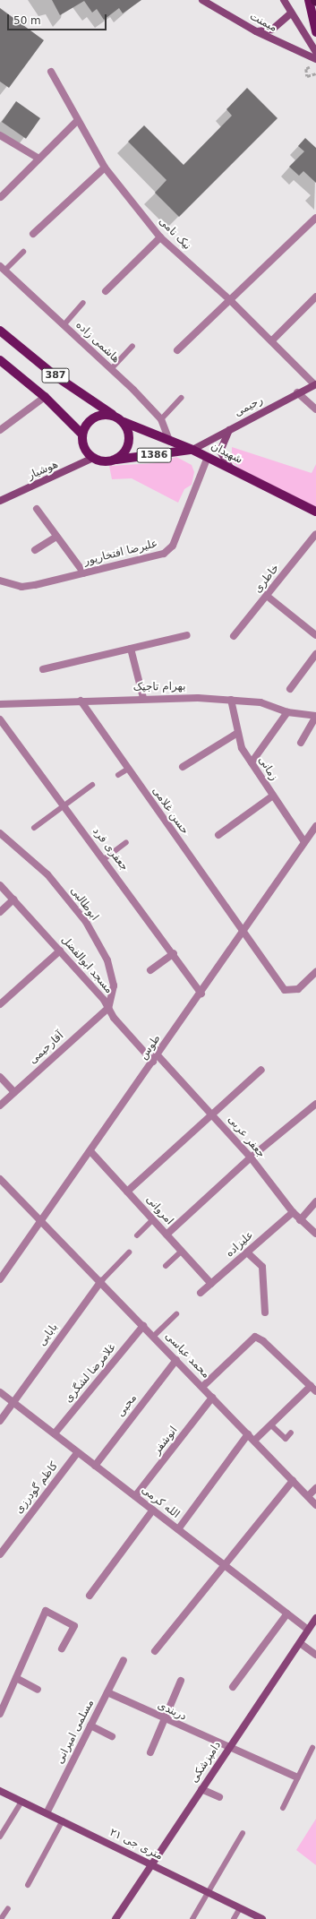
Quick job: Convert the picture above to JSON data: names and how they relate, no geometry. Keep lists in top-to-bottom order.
{
  "streets": {
    "main road": [
      "میمنت",
      "387",
      "رحیمی",
      "شهیدان",
      "1386",
      "هوشیار",
      "دامپزشکی",
      "۲۱ متری جی"
    ],
    "street": [
      "نیک نامی",
      "هاشمی زاده",
      "علیرضا افتخارپور",
      "خاطری",
      "بهرام تاجیک",
      "زمانی",
      "حسن غلامی",
      "جعفری فرد",
      "ابوطالبی",
      "مسجد ابوالفضل",
      "طوس",
      "آقارحیمی",
      "جعفر عربی",
      "امروانی",
      "علیزاده",
      "بابایی",
      "محمد عباسی",
      "غلامرضا لشگری",
      "محبی",
      "انوشفر",
      "کاظم گودرزی",
      "الله کرمی",
      "دربندی",
      "مسلمی امیرانی"
    ]
  },
  "crossings": [
    ["نیک نامی", "رحیمی"],
    ["هاشمی زاده", "شهیدان"],
    ["387", "شهیدان"],
    ["387", "1386"],
    ["387", "هوشیار"],
    ["رحیمی", "شهیدان"],
    ["رحیمی", "1386"],
    ["شهیدان", "1386"],
    ["شهیدان", "هوشیار"],
    ["شهیدان", "علیرضا افتخارپور"],
    ["1386", "هوشیار"],
    ["بهرام تاجیک", "زمانی"],
    ["بهرام تاجیک", "حسن غلامی"],
    ["زمانی", "طوس"],
    ["حسن غلامی", "طوس"],
    ["جعفری فرد", "طوس"],
    ["ابوطالبی", "مسجد ابوالفضل"],
    ["ابوطالبی", "آقارحیمی"],
    ["مسجد ابوالفضل", "طوس"],
    ["مسجد ابوالفضل", "آقارحیمی"],
    ["طوس", "جعفر عربی"],
    ["طوس", "امروانی"],
    ["طوس", "محمد عباسی"],
    ["جعفر عربی", "علیزاده"],
    ["امروانی", "علیزاده"],
    ["بابایی", "محمد عباسی"],
    ["بابایی", "الله کرمی"],
    ["محمد عباسی", "غلامرضا لشگری"],
    ["محمد عباسی", "محبی"],
    ["محمد عباسی", "انوشفر"],
    ["غلامرضا لشگری", "الله کرمی"],
    ["محبی", "الله کرمی"],
    ["انوشفر", "الله کرمی"],
    ["کاظم گودرزی", "الله کرمی"],
    ["الله کرمی", "دامپزشکی"],
    ["دربندی", "مسلمی امیرانی"],
    ["دربندی", "دامپزشکی"],
    ["مسلمی امیرانی", "۲۱ متری جی"],
    ["دامپزشکی", "۲۱ متری جی"]
  ],
  "scale_bar": "50 m"
}
